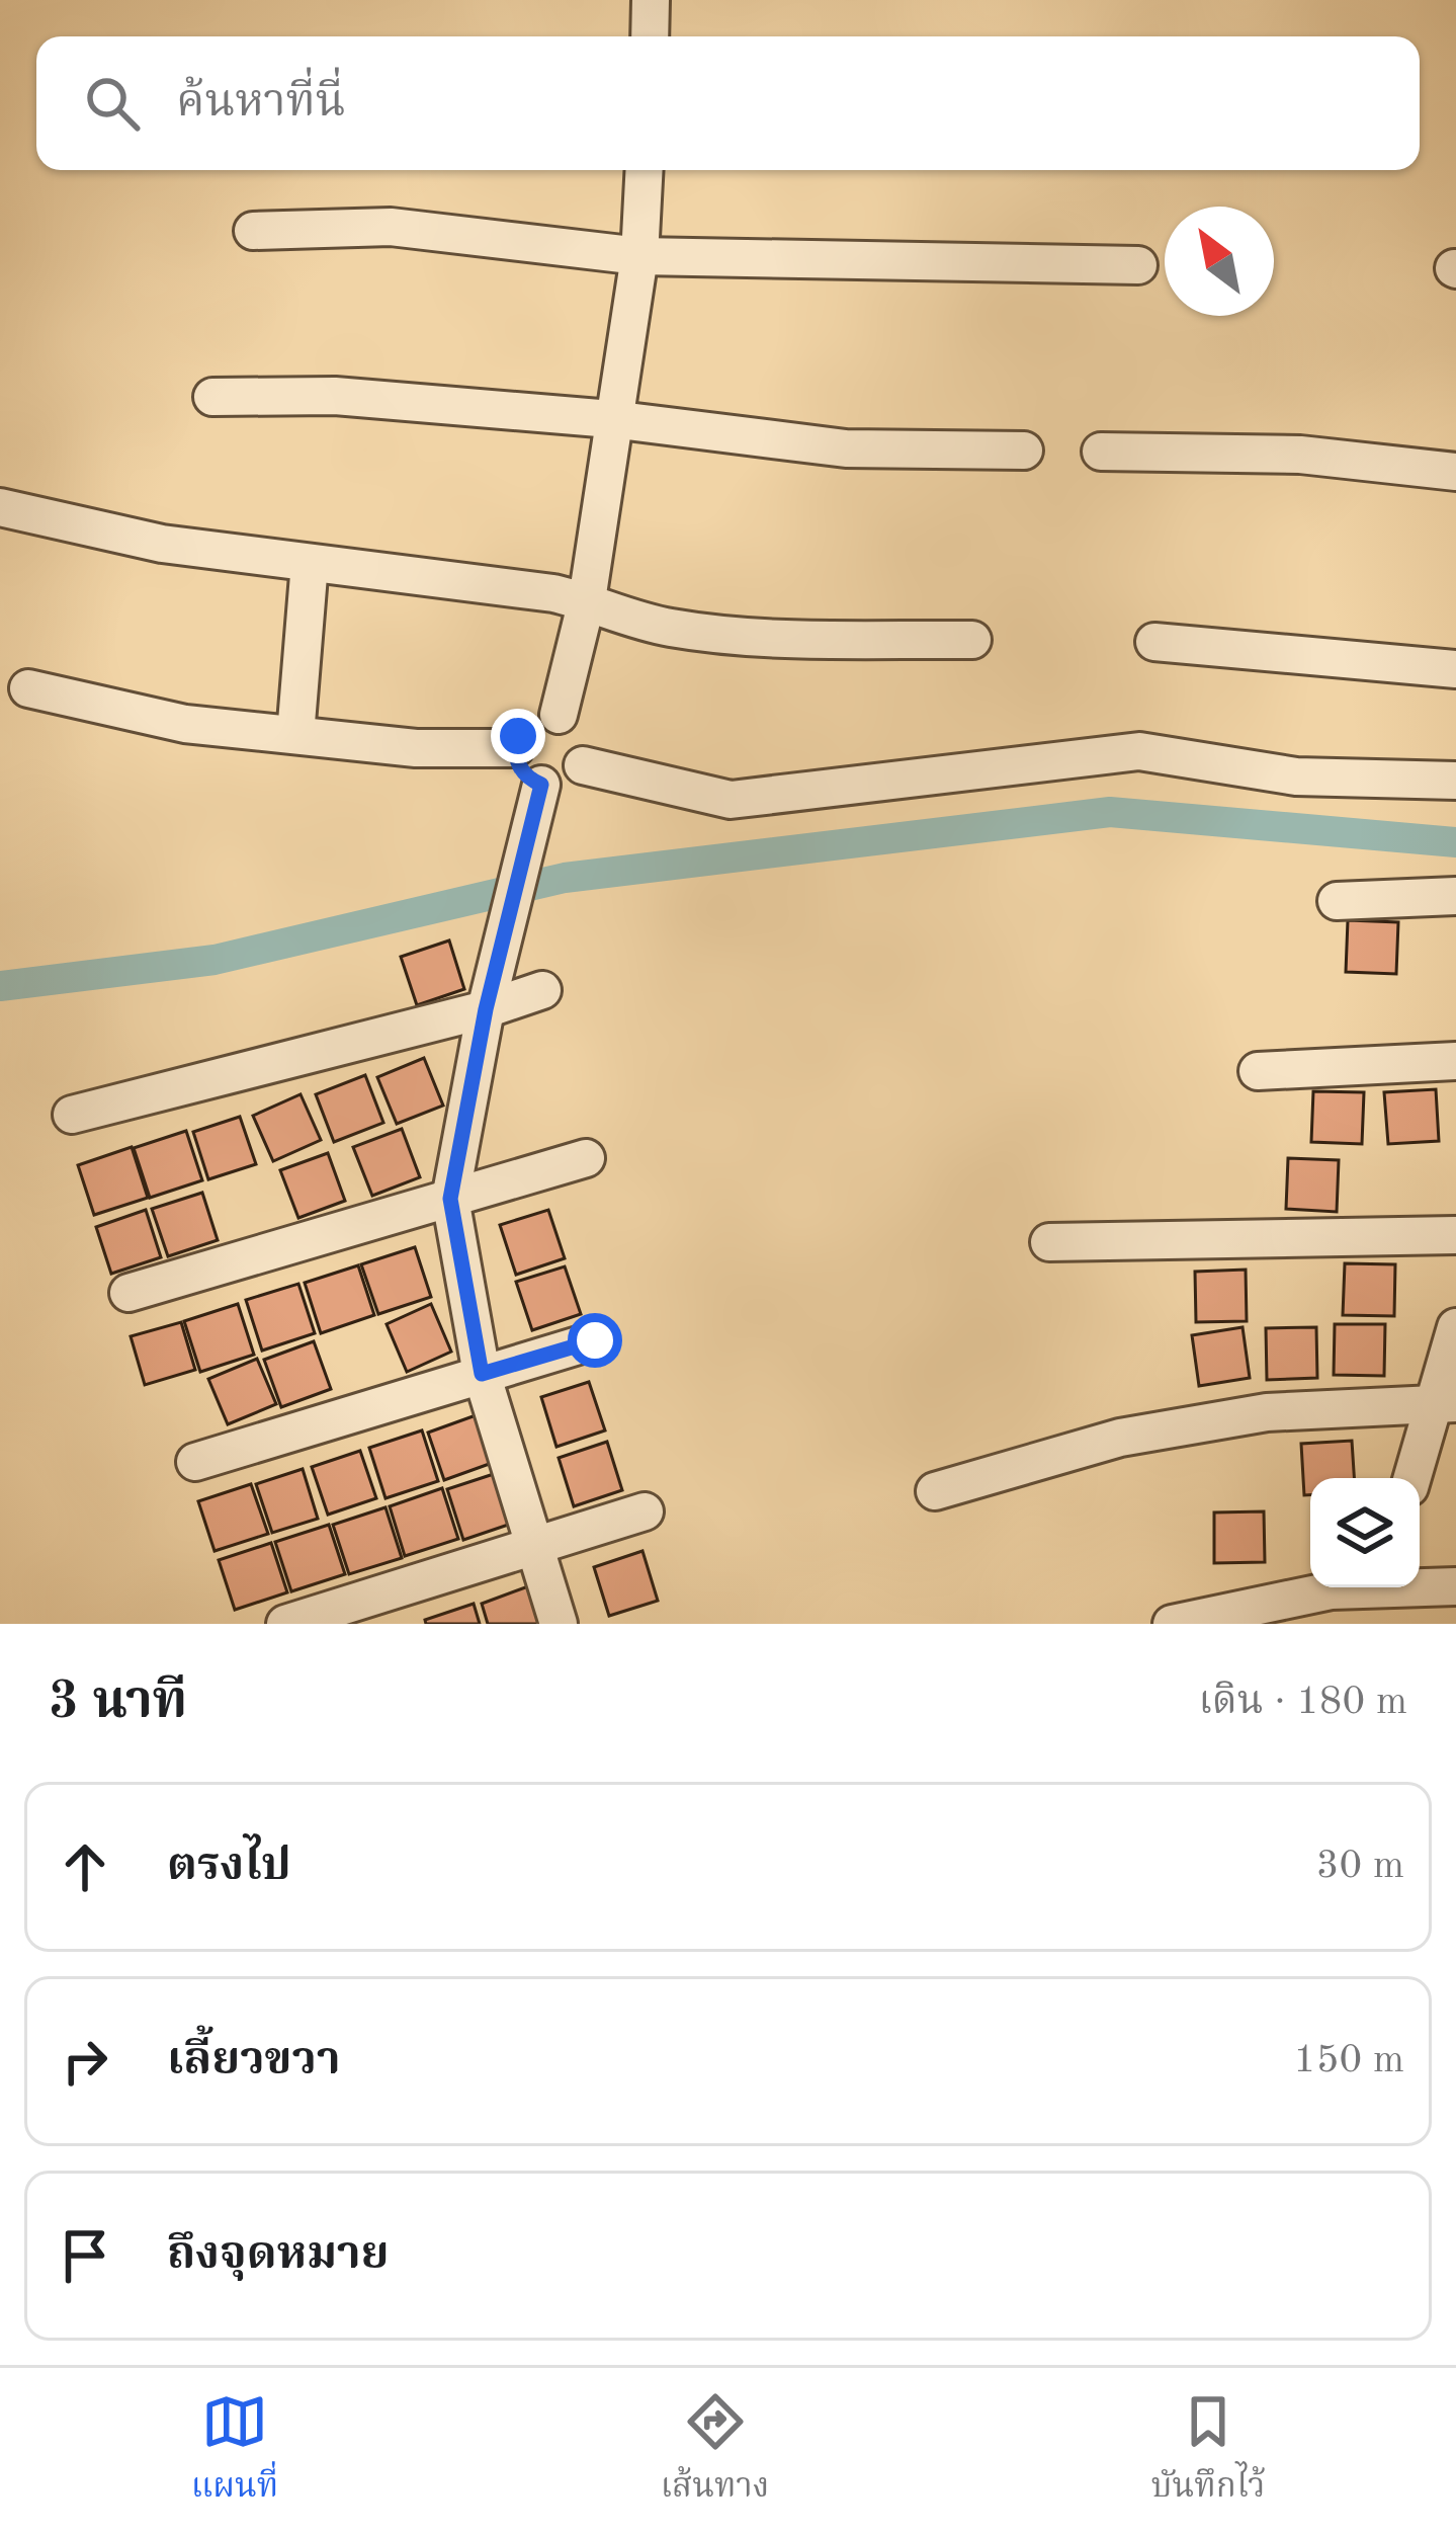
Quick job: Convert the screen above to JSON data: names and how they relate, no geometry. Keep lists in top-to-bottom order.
{
  "north": "top left",
  "page": {
    "search": "ค้นหาที่นี่",
    "heading": ["3 นาที", "เดิน · 180 m"],
    "list": [
      ["ตรงไป", "30 m"],
      ["เลี้ยวขวา", "150 m"],
      "ถึงจุดหมาย"
    ],
    "nav": ["แผนที่", "เส้นทาง", "บันทึกไว้"]
  }
}
